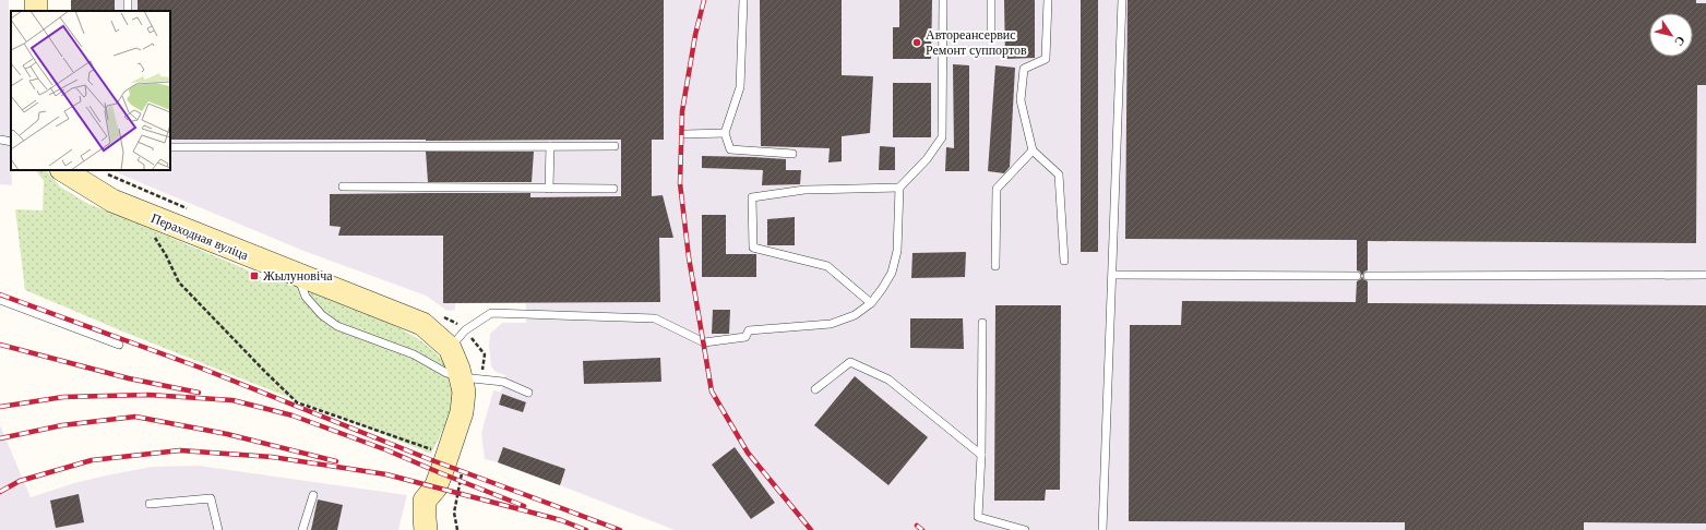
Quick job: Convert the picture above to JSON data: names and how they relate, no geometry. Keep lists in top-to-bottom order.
{
  "streets": {
    "street": ["Пераходная вуліца"]
  },
  "places": {
    "other": ["Автореансервис Ремонт суппортов"],
    "transit": ["Жылуновіча"]
  },
  "north": "bottom right"
}
